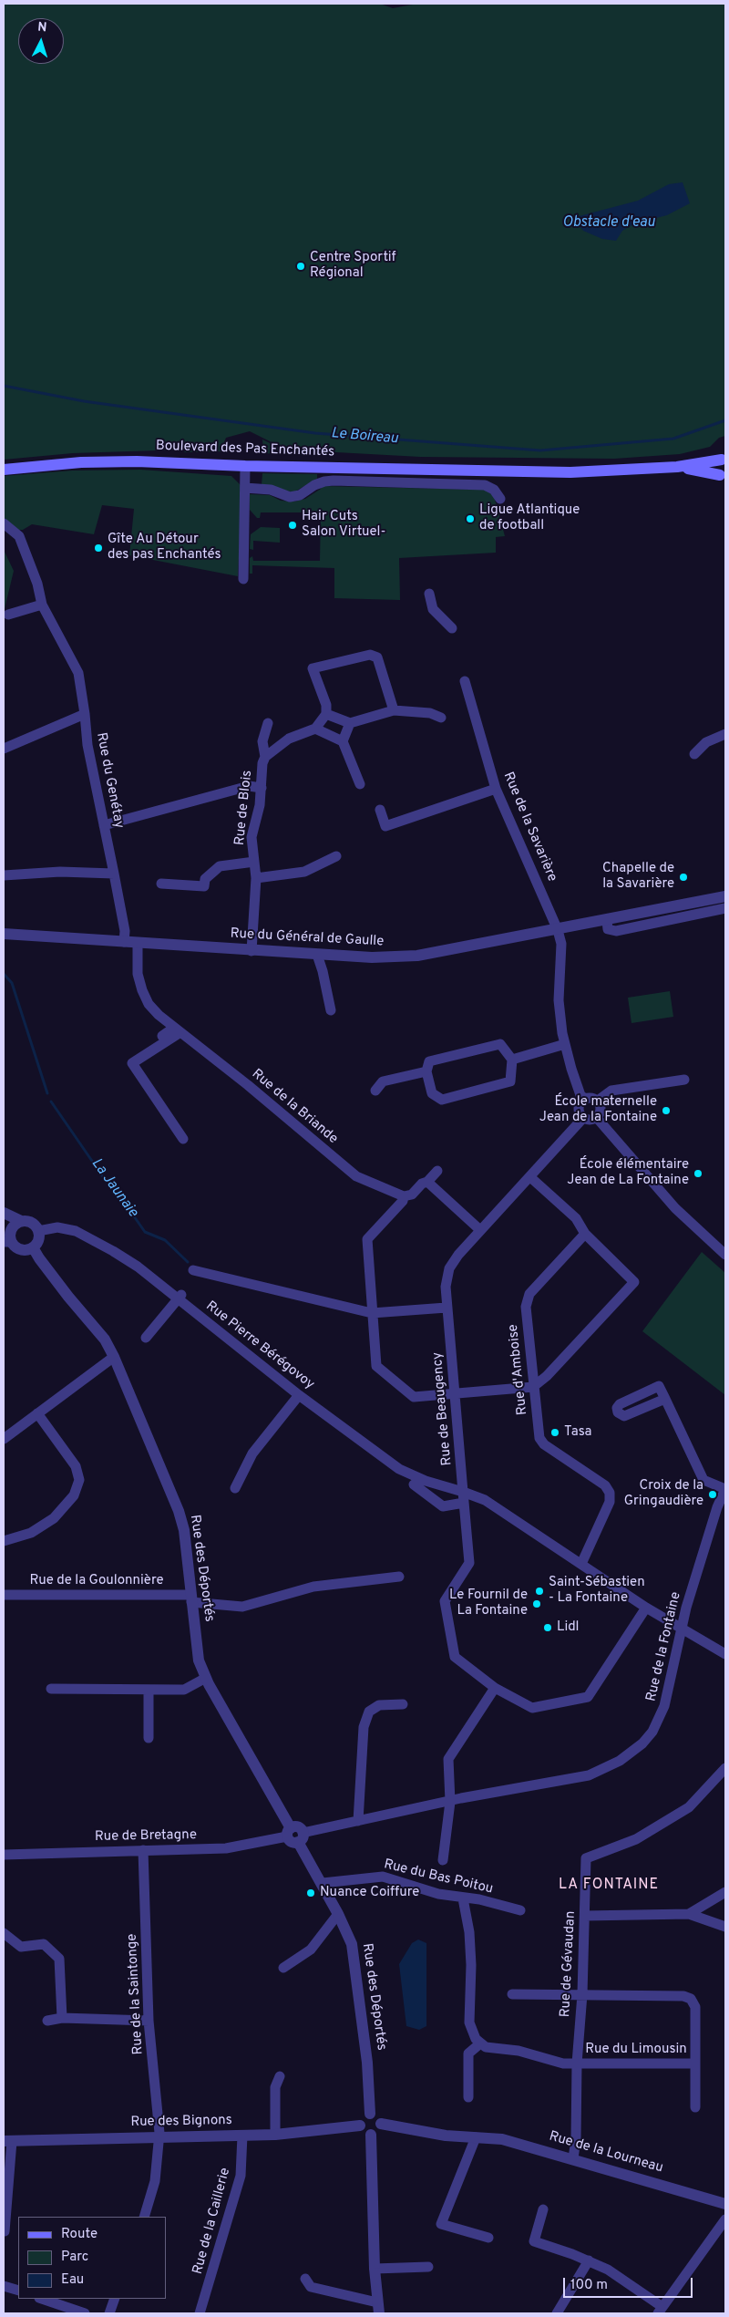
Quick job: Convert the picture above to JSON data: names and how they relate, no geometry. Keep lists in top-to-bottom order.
{
  "streets": {
    "main road": ["Boulevard des Pas Enchantés"],
    "street": [
      "Rue du Genétay",
      "Rue de Blois",
      "Rue de la Savarière",
      "Rue du Général de Gaulle",
      "Rue de la Briande",
      "Rue Pierre Bérégovoy",
      "Rue d'Amboise",
      "Rue de Beaugency",
      "Rue des Déportés",
      "Rue de la Goulonnière",
      "Rue de la Fontaine",
      "Rue de Bretagne",
      "Rue du Bas Poitou",
      "Rue de Gévaudan",
      "Rue de la Saintonge",
      "Rue du Limousin",
      "Rue des Bignons",
      "Rue de la Lourneau",
      "Rue de la Caillerie"
    ]
  },
  "crossings": [
    ["Rue du Genétay", "Rue du Général de Gaulle"],
    ["Rue de Blois", "Rue du Général de Gaulle"],
    ["Rue de la Savarière", "Rue du Général de Gaulle"],
    ["Rue de la Savarière", "Rue de Beaugency"],
    ["Rue du Général de Gaulle", "Rue de la Briande"],
    ["Rue Pierre Bérégovoy", "Rue de Beaugency"],
    ["Rue Pierre Bérégovoy", "Rue des Déportés"],
    ["Rue des Déportés", "Rue de la Goulonnière"],
    ["Rue des Déportés", "Rue de la Fontaine"],
    ["Rue des Déportés", "Rue de Bretagne"],
    ["Rue des Déportés", "Rue du Bas Poitou"],
    ["Rue des Déportés", "Rue des Bignons"],
    ["Rue des Déportés", "Rue de la Lourneau"],
    ["Rue de Bretagne", "Rue de la Saintonge"],
    ["Rue de Gévaudan", "Rue du Limousin"],
    ["Rue de Gévaudan", "Rue de la Lourneau"],
    ["Rue de la Saintonge", "Rue des Bignons"],
    ["Rue des Bignons", "Rue de la Lourneau"],
    ["Rue des Bignons", "Rue de la Caillerie"]
  ],
  "districts": ["LA FONTAINE"],
  "water": ["Obstacle d'eau", "Le Boireau", "La Jaunaie"],
  "places": [
    "Centre Sportif Régional",
    "Ligue Atlantique de football",
    "Hair Cuts Salon Virtuel-",
    "Gîte Au Détour des pas Enchantés",
    "Chapelle de la Savarière",
    "École maternelle Jean de la Fontaine",
    "École élémentaire Jean de La Fontaine",
    "Tasa",
    "Croix de la Gringaudière",
    "Saint-Sébastien - La Fontaine",
    "Le Fournil de La Fontaine",
    "Lidl",
    "Nuance Coiffure"
  ],
  "legend": ["Route", "Parc", "Eau"],
  "scale_bar": "100 m",
  "north": "top"
}
